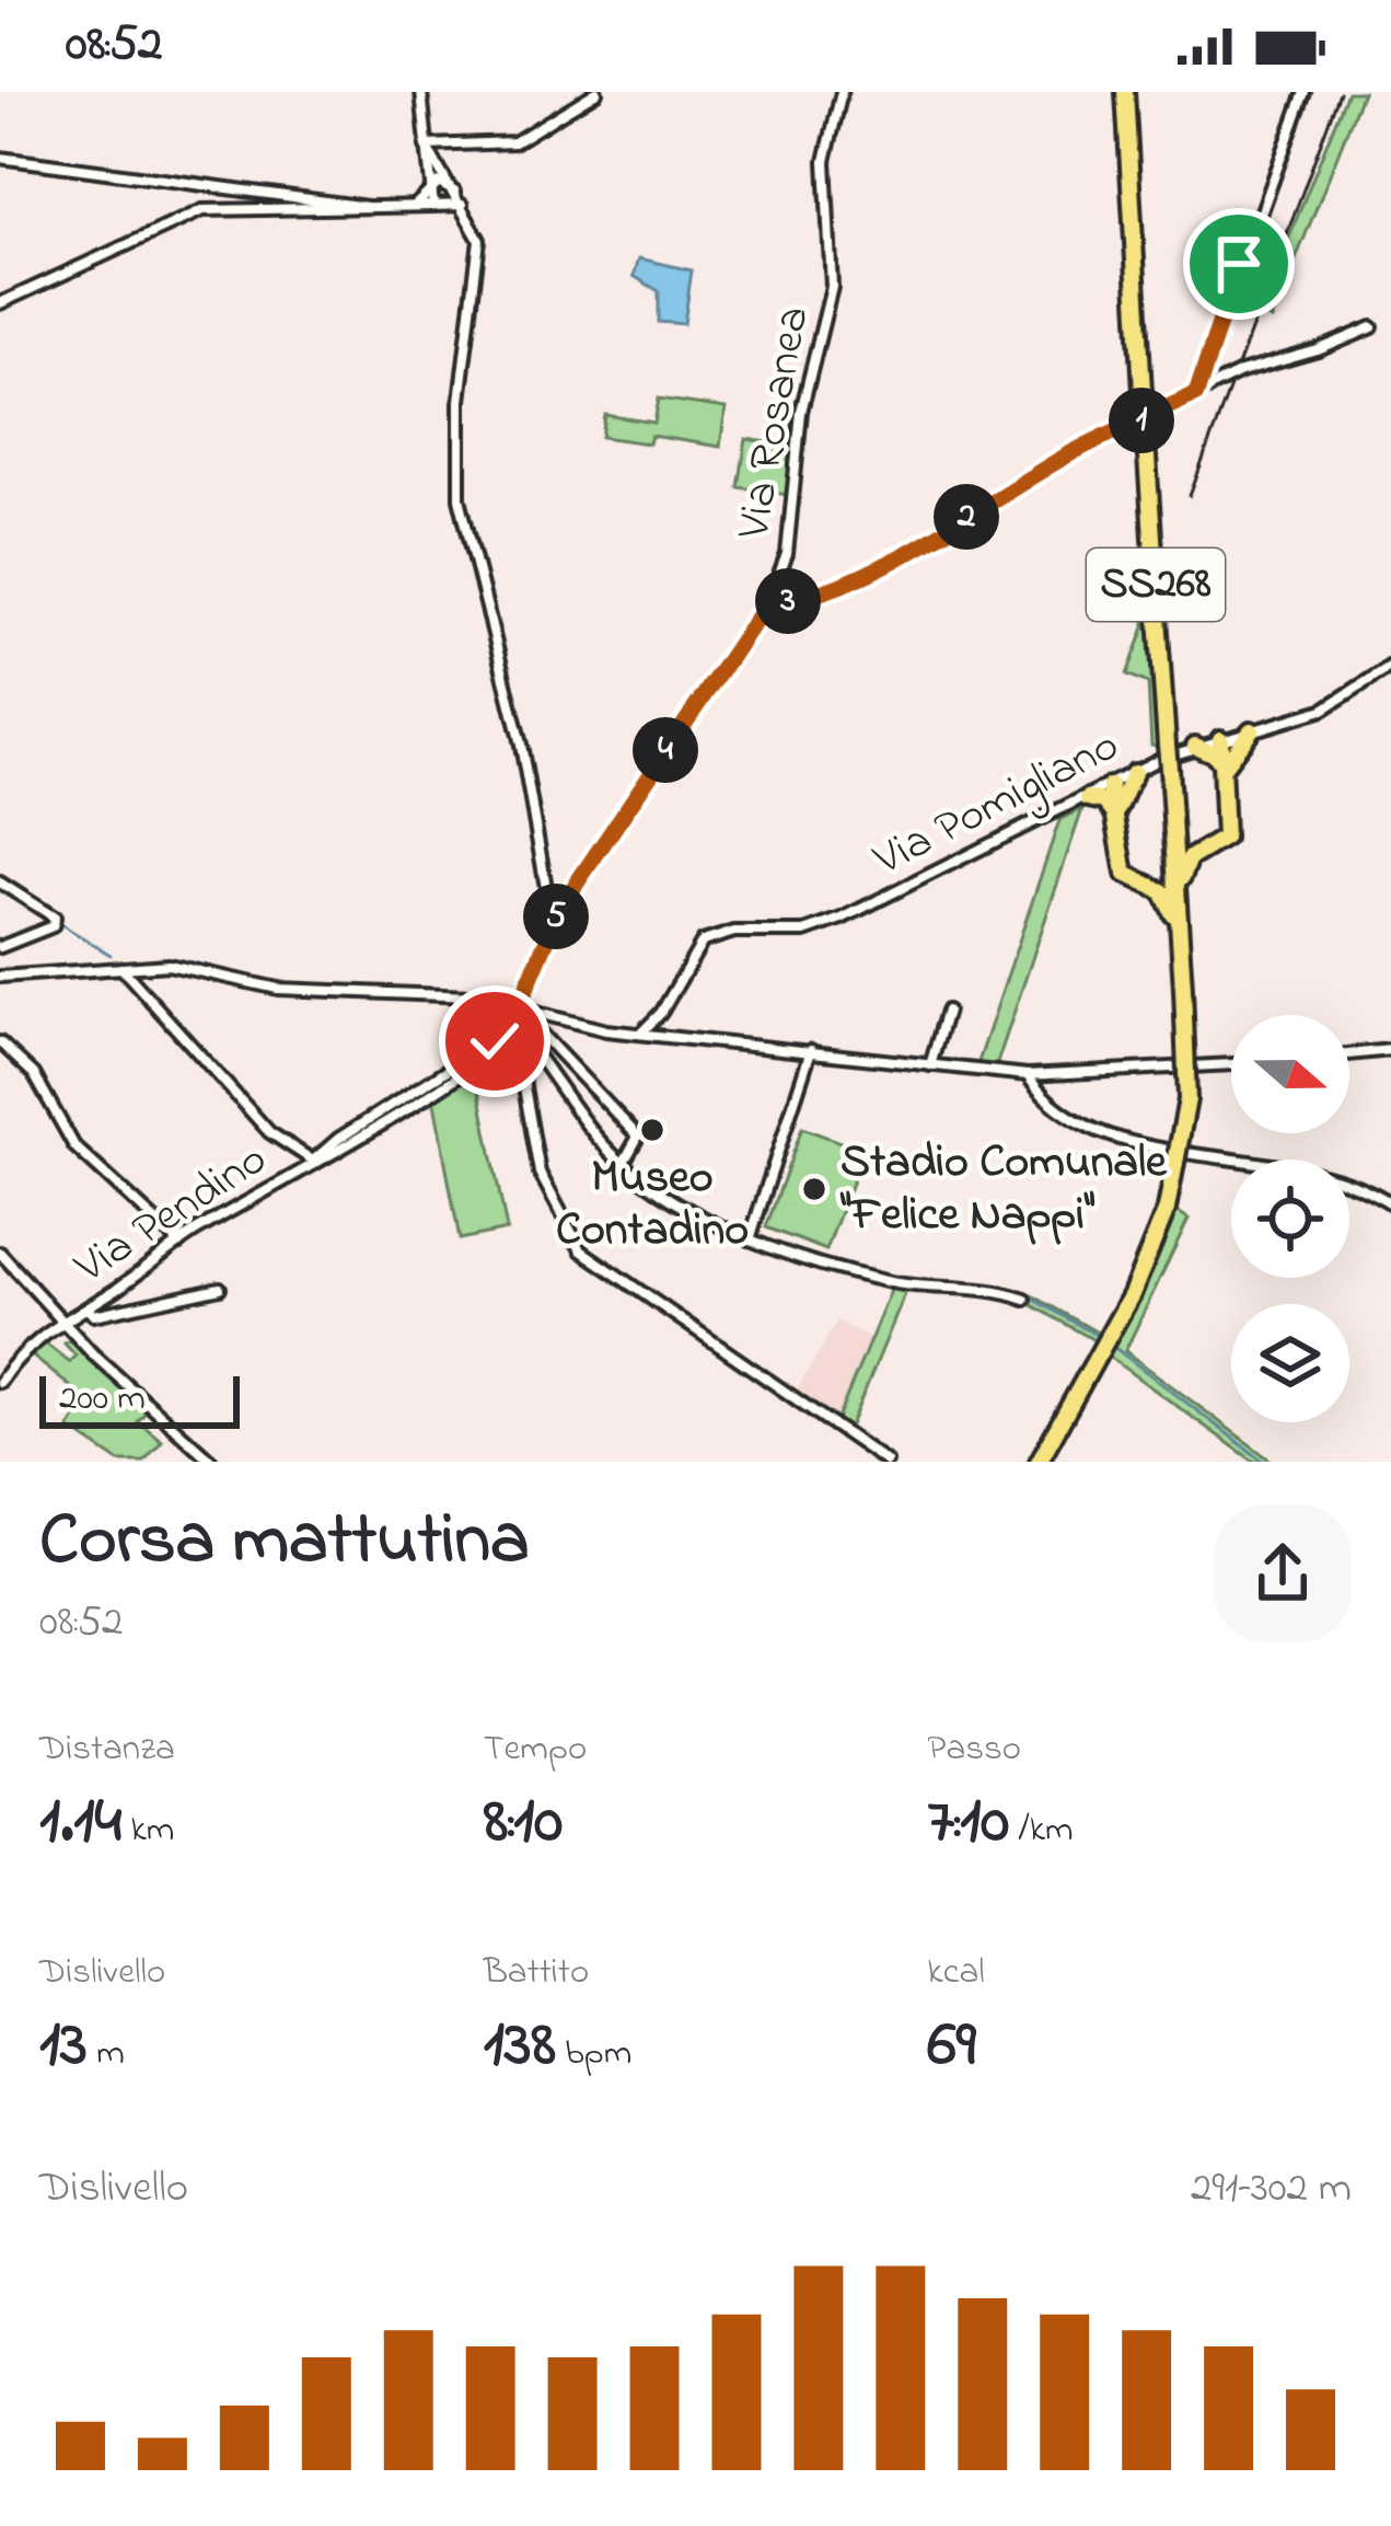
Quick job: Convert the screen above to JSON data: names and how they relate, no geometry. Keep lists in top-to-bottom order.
{
  "streets": {
    "highway": ["SS268"],
    "street": ["Via Rosanea", "Via Pomigliano", "Via Pendino"]
  },
  "crossings": [
    ["Via Rosanea", "Via Pendino"]
  ],
  "places": ["Museo Contadino", "Stadio Comunale \"Felice Nappi\""],
  "scale_bar": "200 m",
  "north": "right",
  "page": {
    "status": "08:52",
    "pins": [
      "1",
      "2",
      "3",
      "4",
      "5"
    ],
    "scale": "200 m",
    "heading": ["Corsa mattutina", "08:52"],
    "stats": [
      ["Distanza", "1.14 km"],
      ["Tempo", "8:10"],
      ["Passo", "7:10 /km"],
      ["Dislivello", "13 m"],
      ["Battito", "138 bpm"],
      ["kcal", "69"]
    ],
    "chart": ["Dislivello", "291–302 m"]
  }
}
